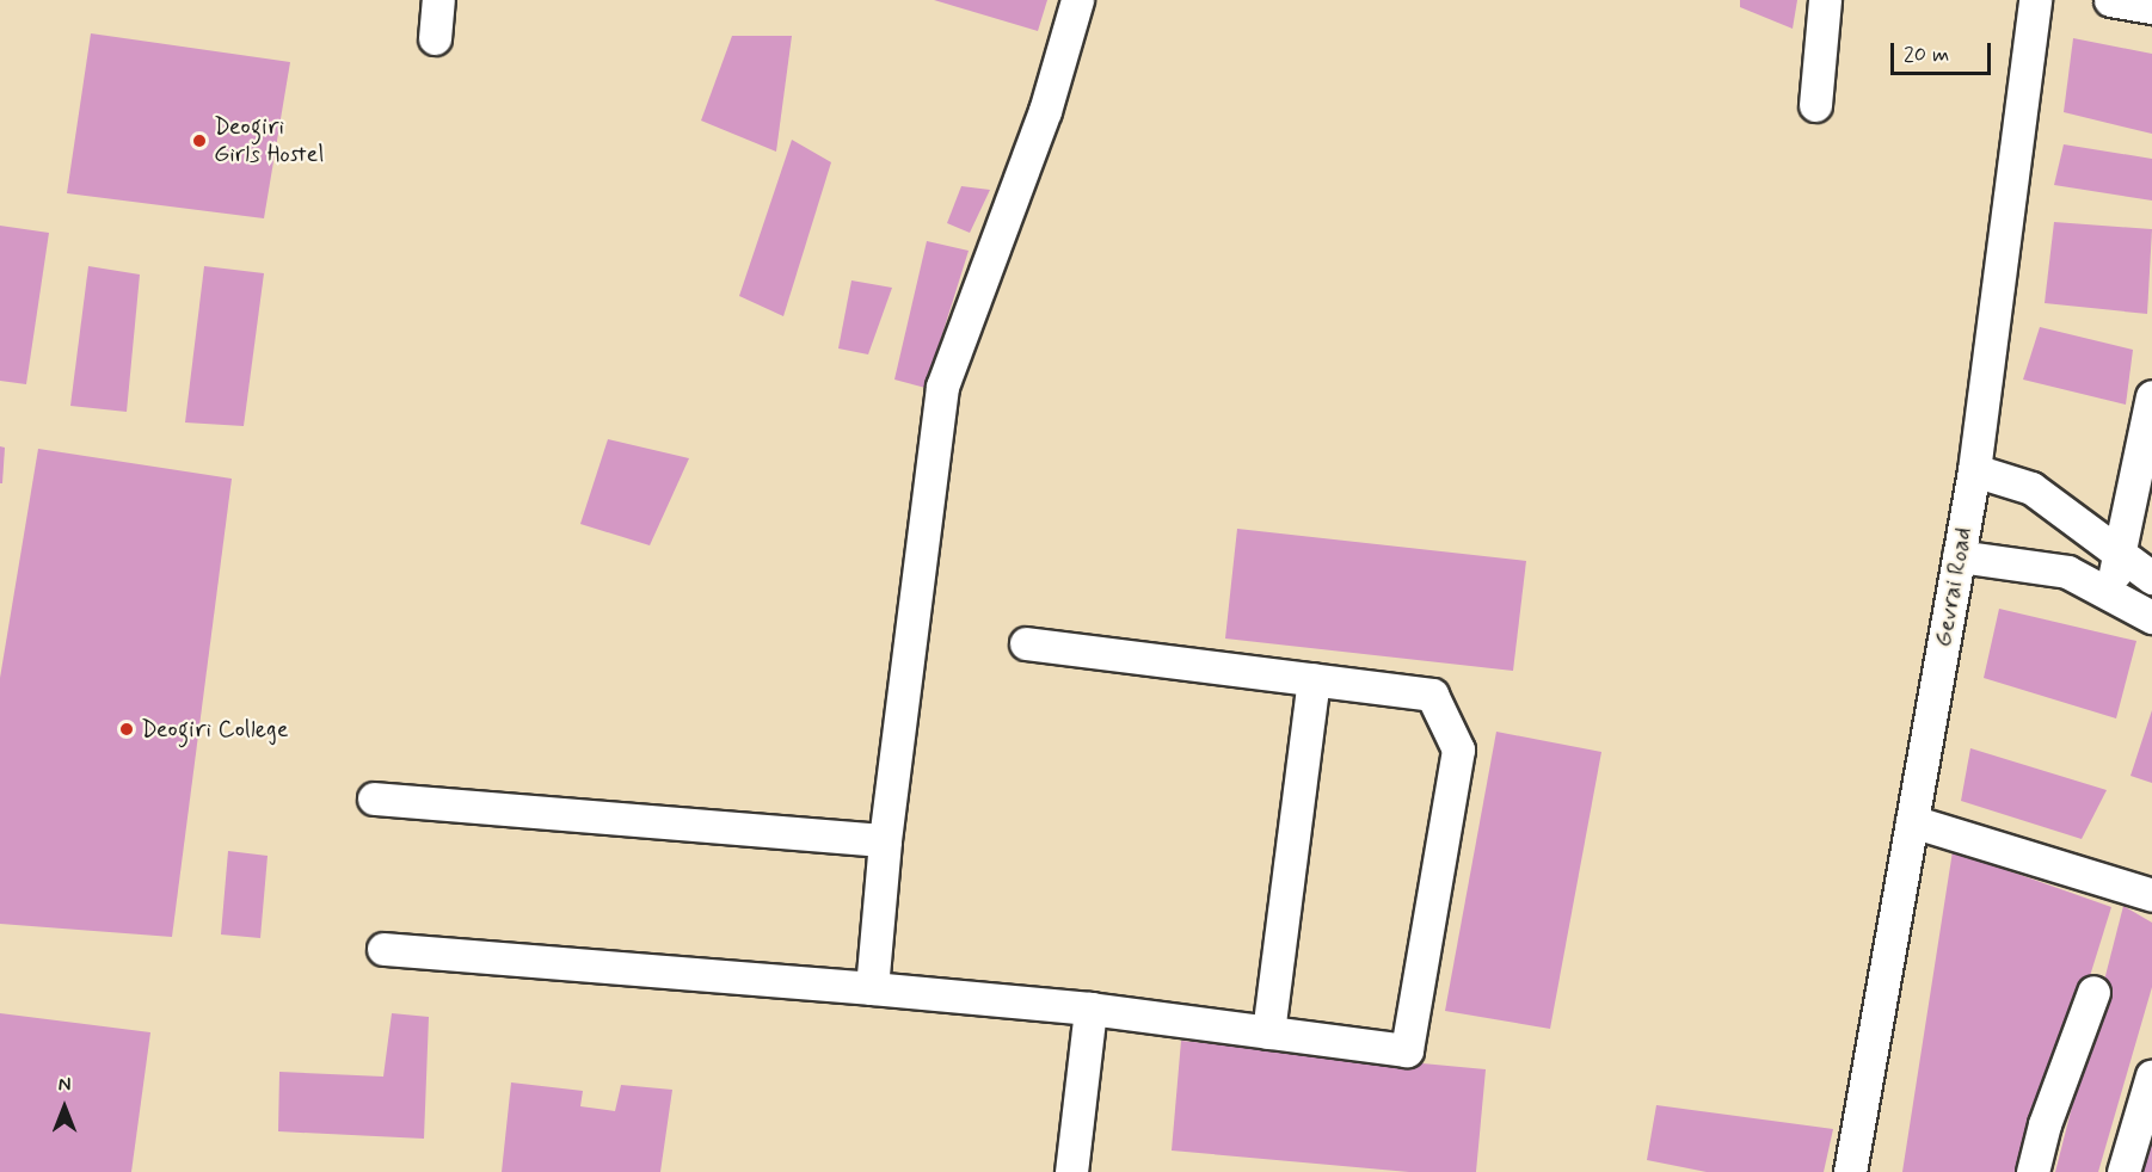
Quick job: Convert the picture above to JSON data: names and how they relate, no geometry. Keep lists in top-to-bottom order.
{
  "streets": {
    "street": ["Gevrai Road"]
  },
  "places": ["Deogiri Girls Hostel", "Deogiri College"],
  "scale_bar": "20 m",
  "north": "top"
}
